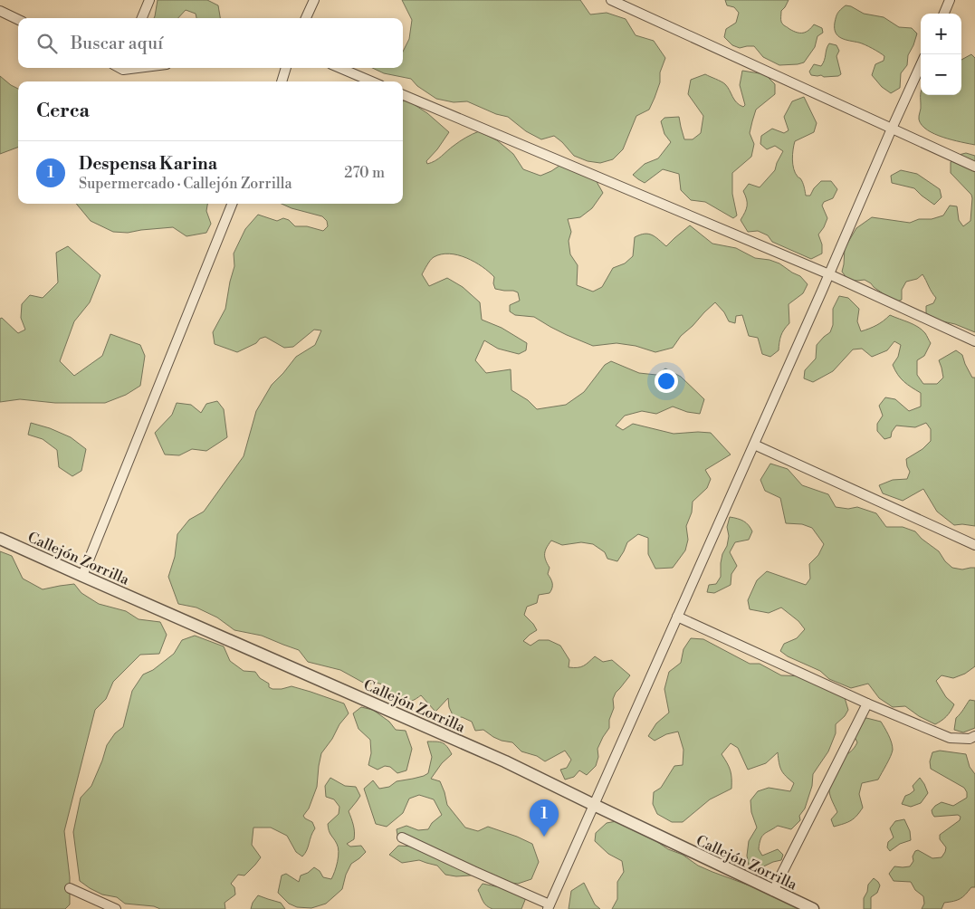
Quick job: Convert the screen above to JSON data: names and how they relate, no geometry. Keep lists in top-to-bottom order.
{
  "streets": {
    "street": ["Callejón Zorrilla"]
  },
  "page": {
    "map_buttons": ["+", "−"],
    "search": "Buscar aquí",
    "heading": "Cerca",
    "list": [
      {
        "mark": "1",
        "name": "Despensa Karina",
        "note": "Supermercado · Callejón Zorrilla",
        "value": "270 m"
      }
    ],
    "pins": "1"
  }
}
